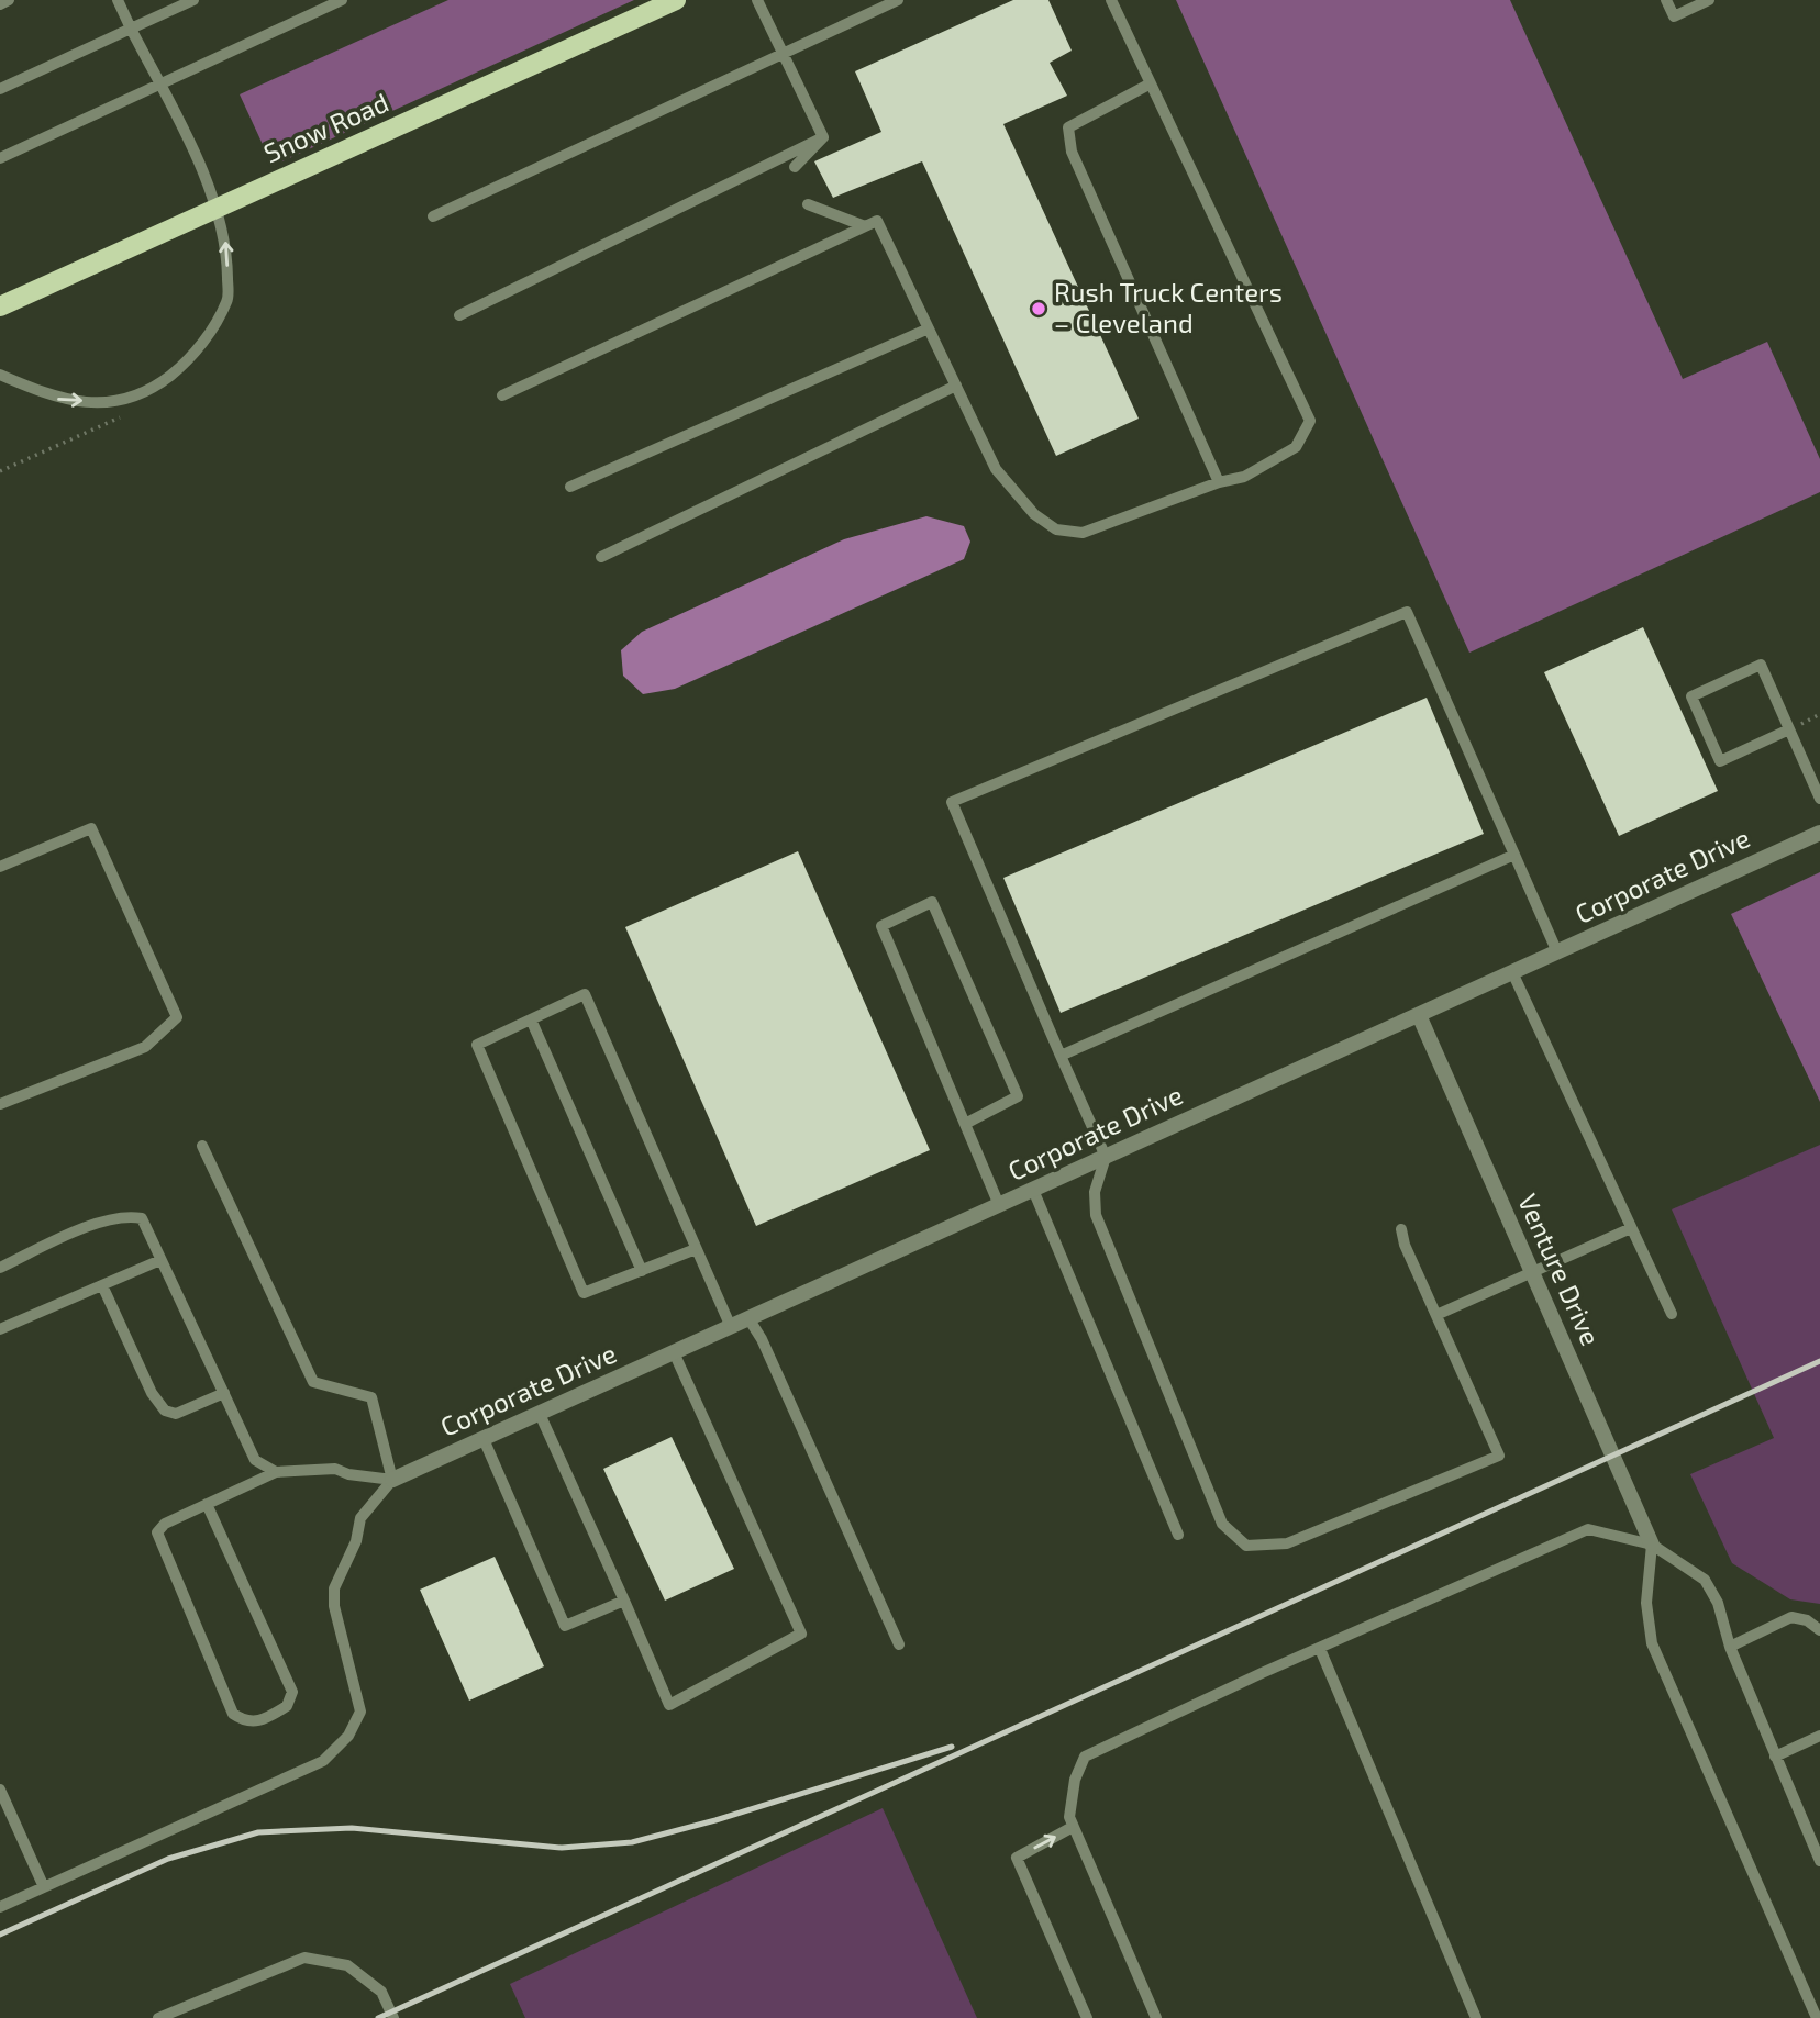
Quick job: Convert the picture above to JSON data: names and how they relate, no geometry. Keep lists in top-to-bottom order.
{
  "streets": {
    "main road": ["Snow Road"],
    "street": ["Corporate Drive", "Venture Drive"]
  },
  "crossings": [
    ["Corporate Drive", "Venture Drive"]
  ],
  "places": ["Rush Truck Centers – Cleveland"]
}
